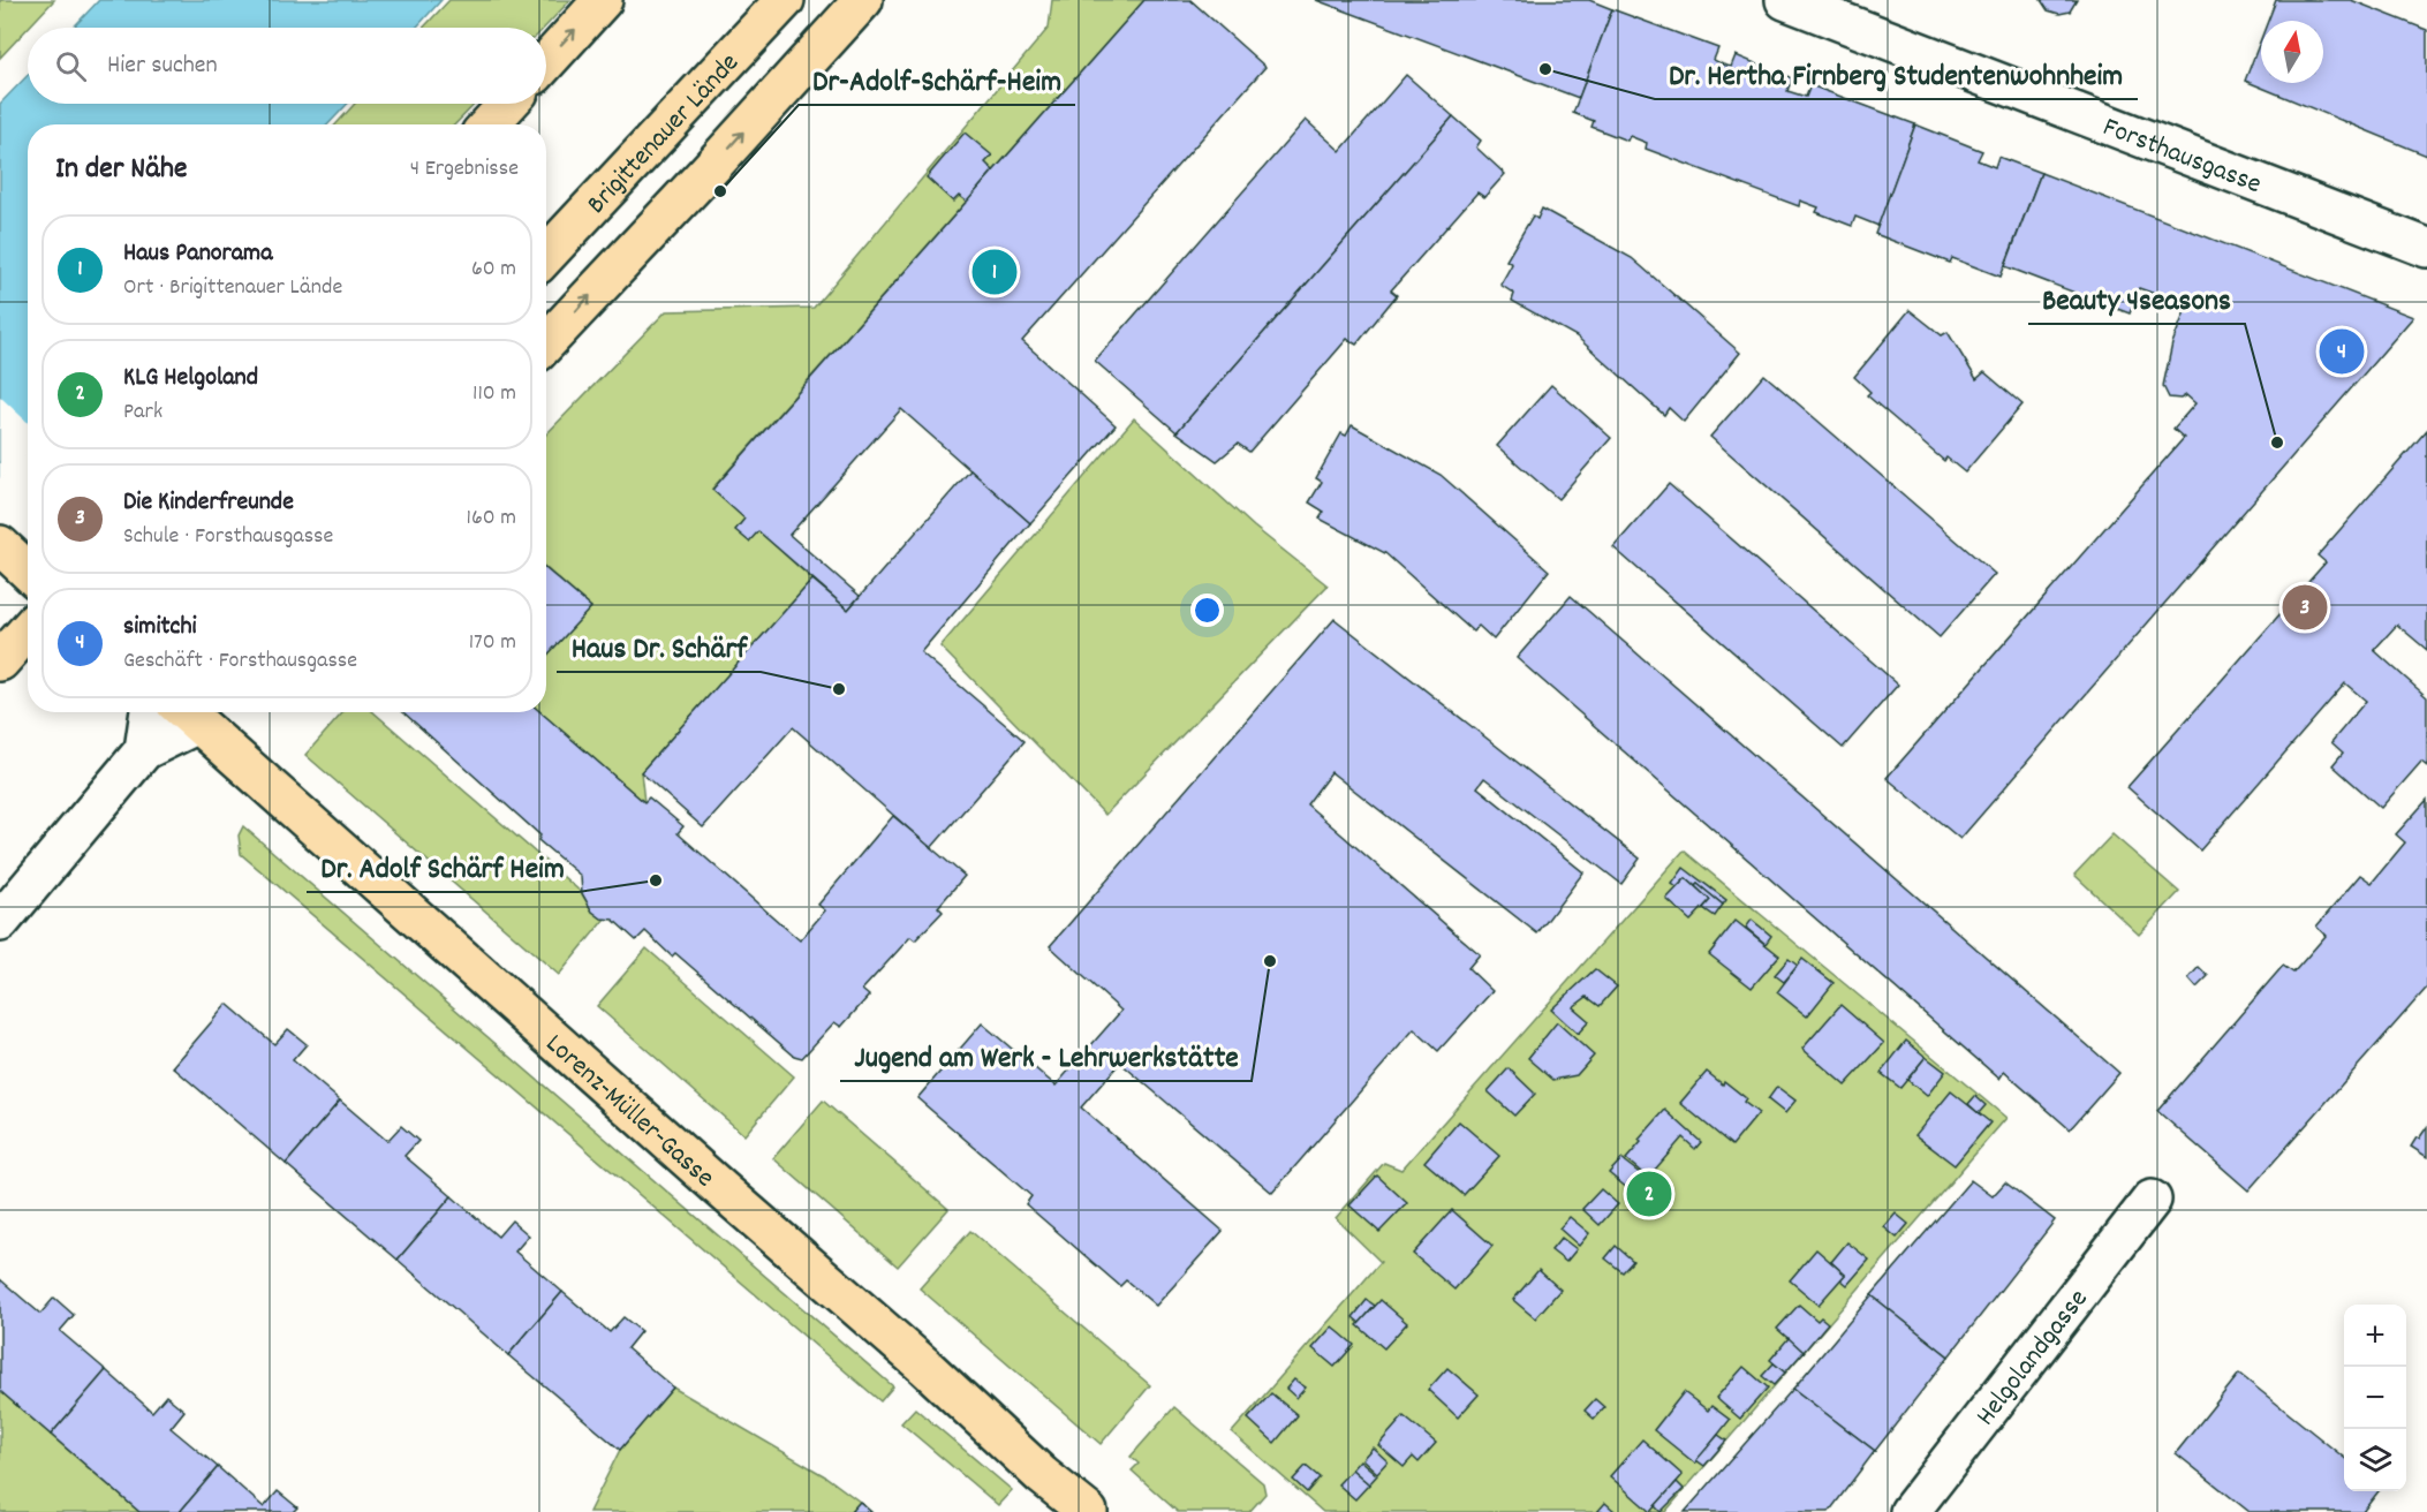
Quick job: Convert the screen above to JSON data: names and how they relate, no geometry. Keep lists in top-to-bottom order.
{
  "streets": {
    "main road": ["Brigittenauer Lände", "Lorenz-Müller-Gasse"],
    "street": ["Forsthausgasse", "Helgolandgasse"]
  },
  "places": [
    "Dr. Hertha Firnberg Studentenwohnheim",
    "Dr-Adolf-Schärf-Heim",
    "Beauty 4seasons",
    "Haus Dr. Schärf",
    "Dr. Adolf Schärf Heim",
    "Jugend am Werk - Lehrwerkstätte"
  ],
  "north": "top",
  "page": {
    "search": "Hier suchen",
    "heading": ["In der Nähe", "4 Ergebnisse"],
    "list": [
      {
        "mark": "1",
        "name": "Haus Panorama",
        "note": "Ort · Brigittenauer Lände",
        "value": "60 m"
      },
      {
        "mark": "2",
        "name": "KLG Helgoland",
        "note": "Park",
        "value": "110 m"
      },
      {
        "mark": "3",
        "name": "Die Kinderfreunde",
        "note": "Schule · Forsthausgasse",
        "value": "160 m"
      },
      {
        "mark": "4",
        "name": "simitchi",
        "note": "Geschäft · Forsthausgasse",
        "value": "170 m"
      }
    ],
    "pins": [
      "1",
      "4",
      "3",
      "2"
    ],
    "map_buttons": ["+", "−"]
  }
}
